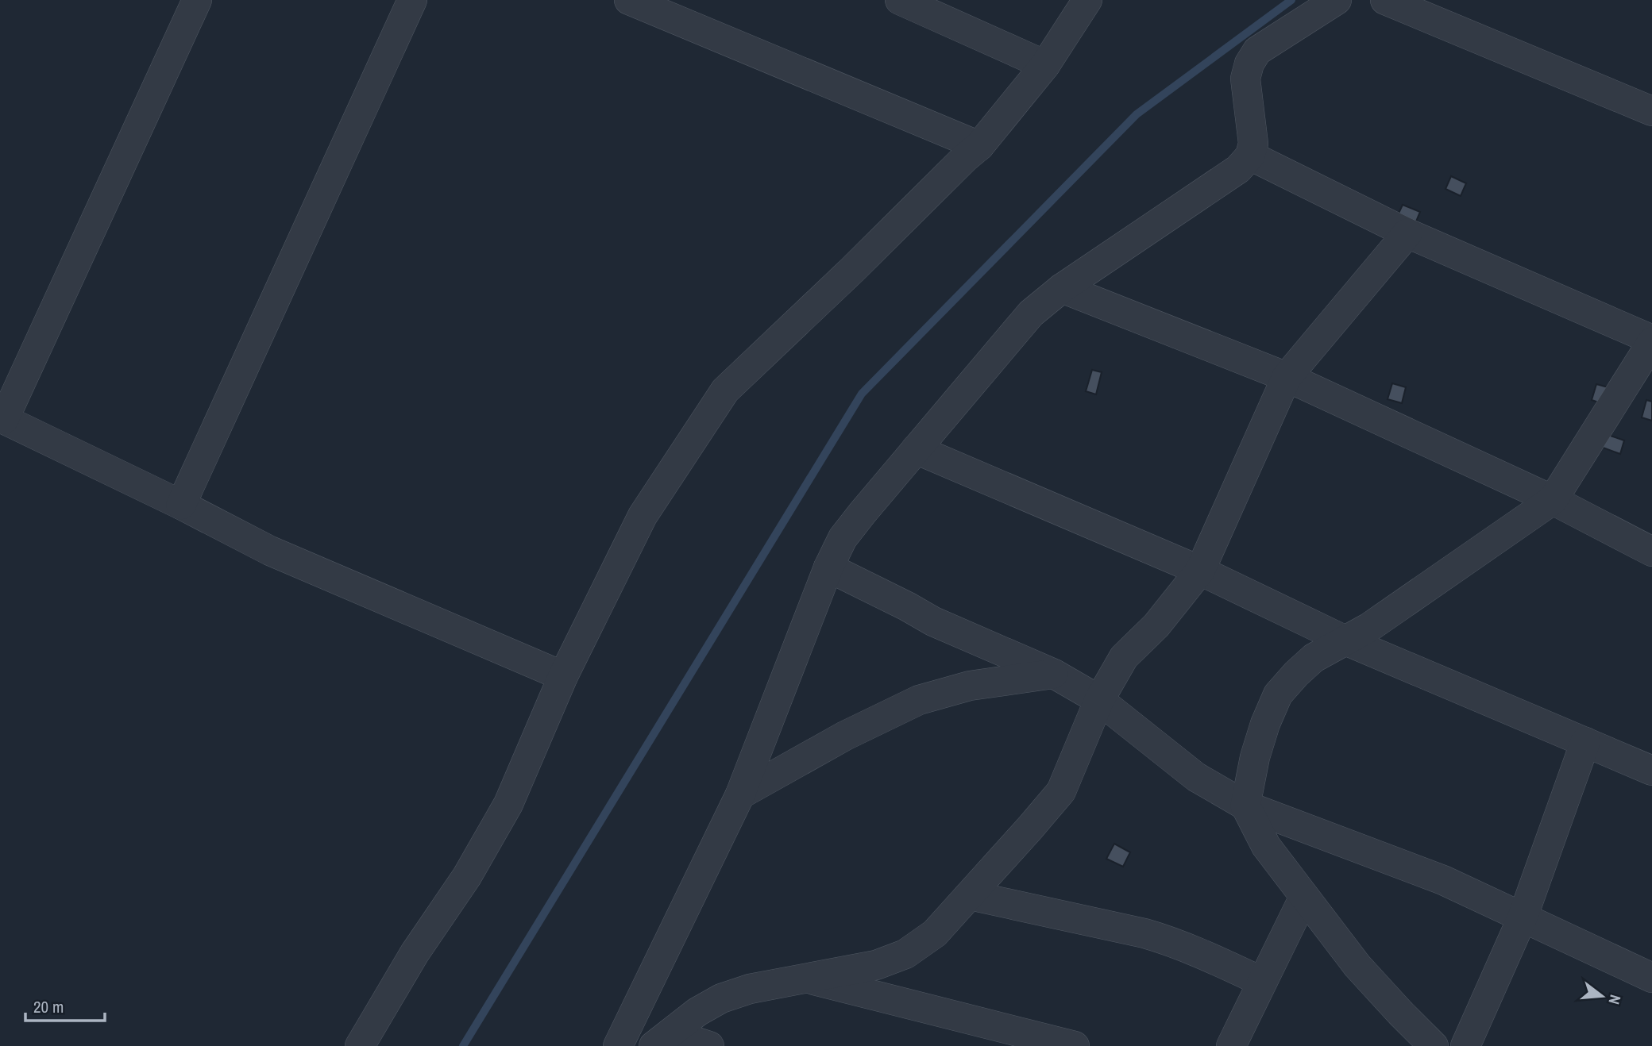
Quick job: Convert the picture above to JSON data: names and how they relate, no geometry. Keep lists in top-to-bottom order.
{
  "scale_bar": "20 m",
  "north": "right"
}
